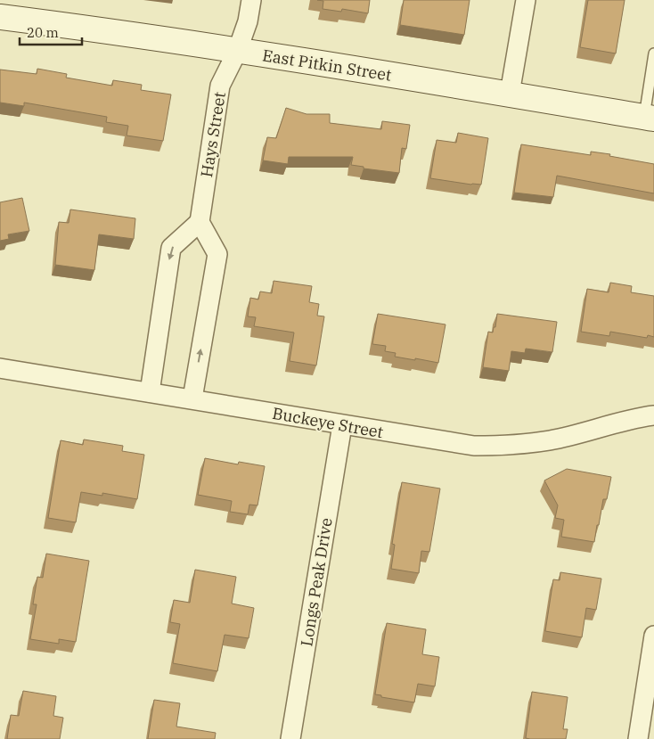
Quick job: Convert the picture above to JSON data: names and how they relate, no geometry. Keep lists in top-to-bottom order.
{
  "streets": {
    "street": [
      "East Pitkin Street",
      "Hays Street",
      "Buckeye Street",
      "Longs Peak Drive"
    ]
  },
  "crossings": [
    ["East Pitkin Street", "Hays Street"],
    ["Buckeye Street", "Longs Peak Drive"]
  ],
  "scale_bar": "20 m"
}
